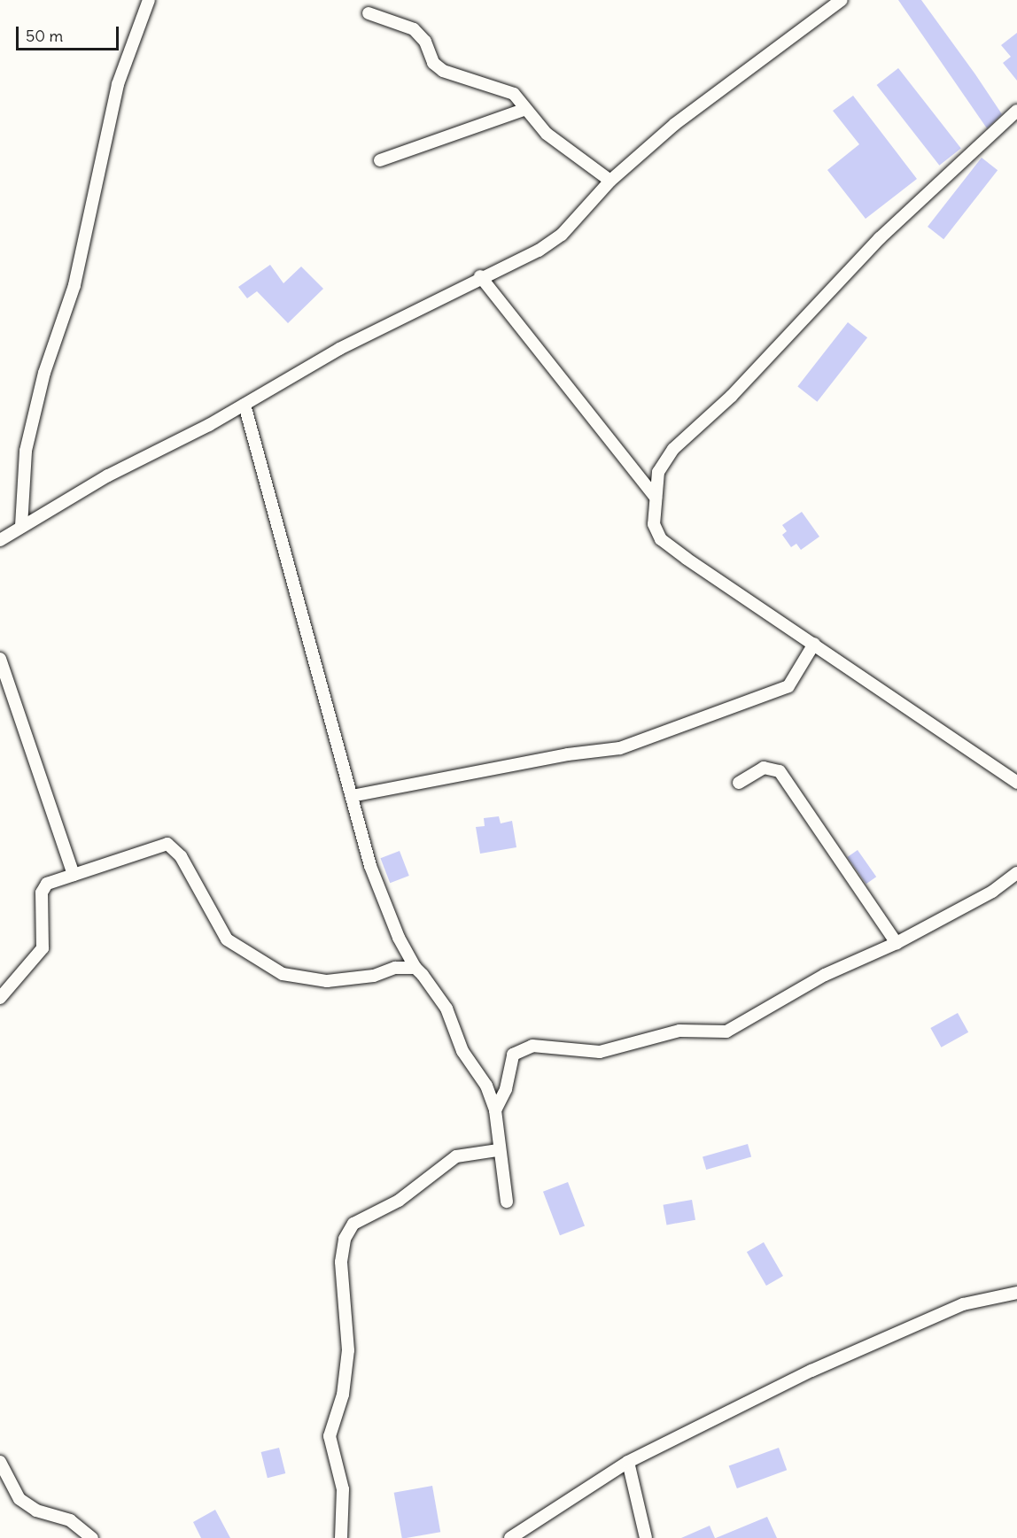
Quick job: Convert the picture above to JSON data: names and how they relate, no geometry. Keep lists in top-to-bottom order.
{
  "scale_bar": "50 m"
}
